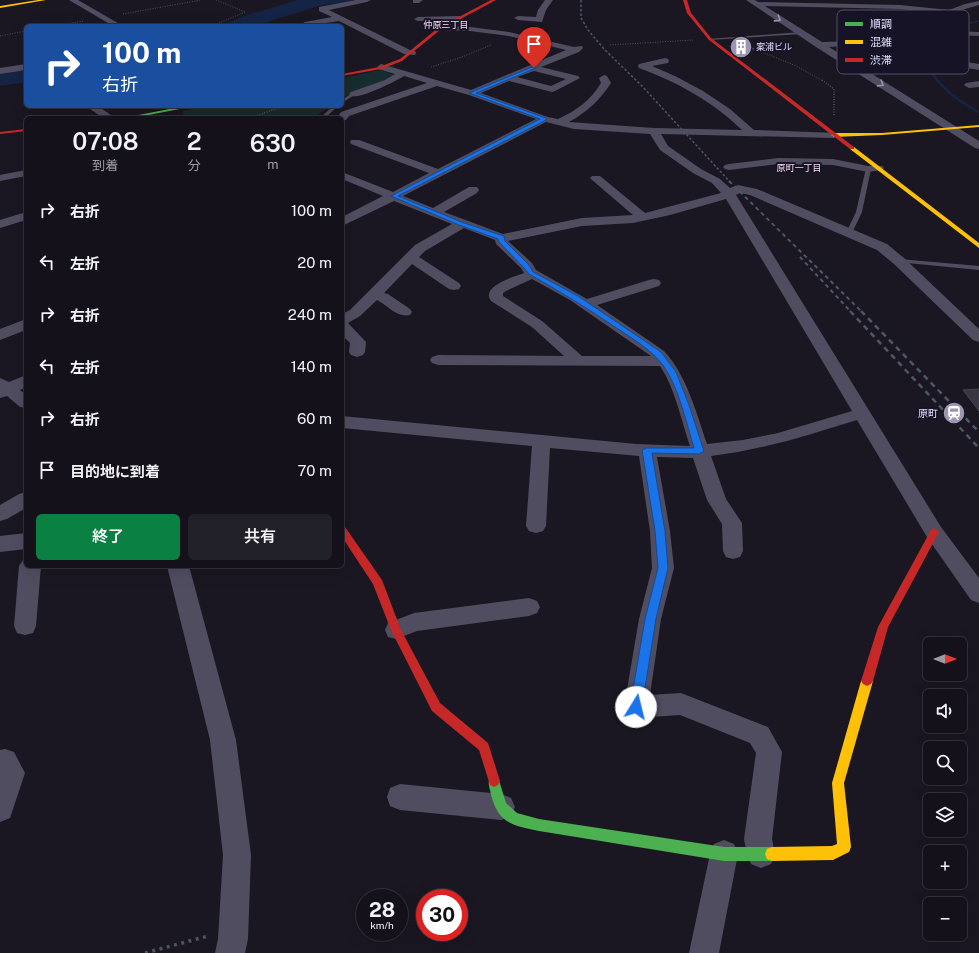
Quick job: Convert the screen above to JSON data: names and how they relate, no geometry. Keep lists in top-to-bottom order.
{
  "districts": ["仲原三丁目", "原町一丁目"],
  "places": {
    "building": ["案浦ビル"],
    "station": ["原町"]
  },
  "legend": ["順調", "混雑", "渋滞"],
  "north": "right",
  "page": {
    "turn": ["100 m", "右折"],
    "eta": [
      "07:08",
      "到着",
      "2",
      "分",
      "630",
      "m"
    ],
    "list": [
      {
        "name": "右折",
        "value": "100 m"
      },
      {
        "name": "左折",
        "value": "20 m"
      },
      {
        "name": "右折",
        "value": "240 m"
      },
      {
        "name": "左折",
        "value": "140 m"
      },
      {
        "name": "右折",
        "value": "60 m"
      },
      {
        "name": "目的地に到着",
        "value": "70 m"
      }
    ],
    "buttons": ["終了", "共有"],
    "map_buttons": ["+", "−"],
    "speed": "28 km/h",
    "limit": "30"
  }
}
